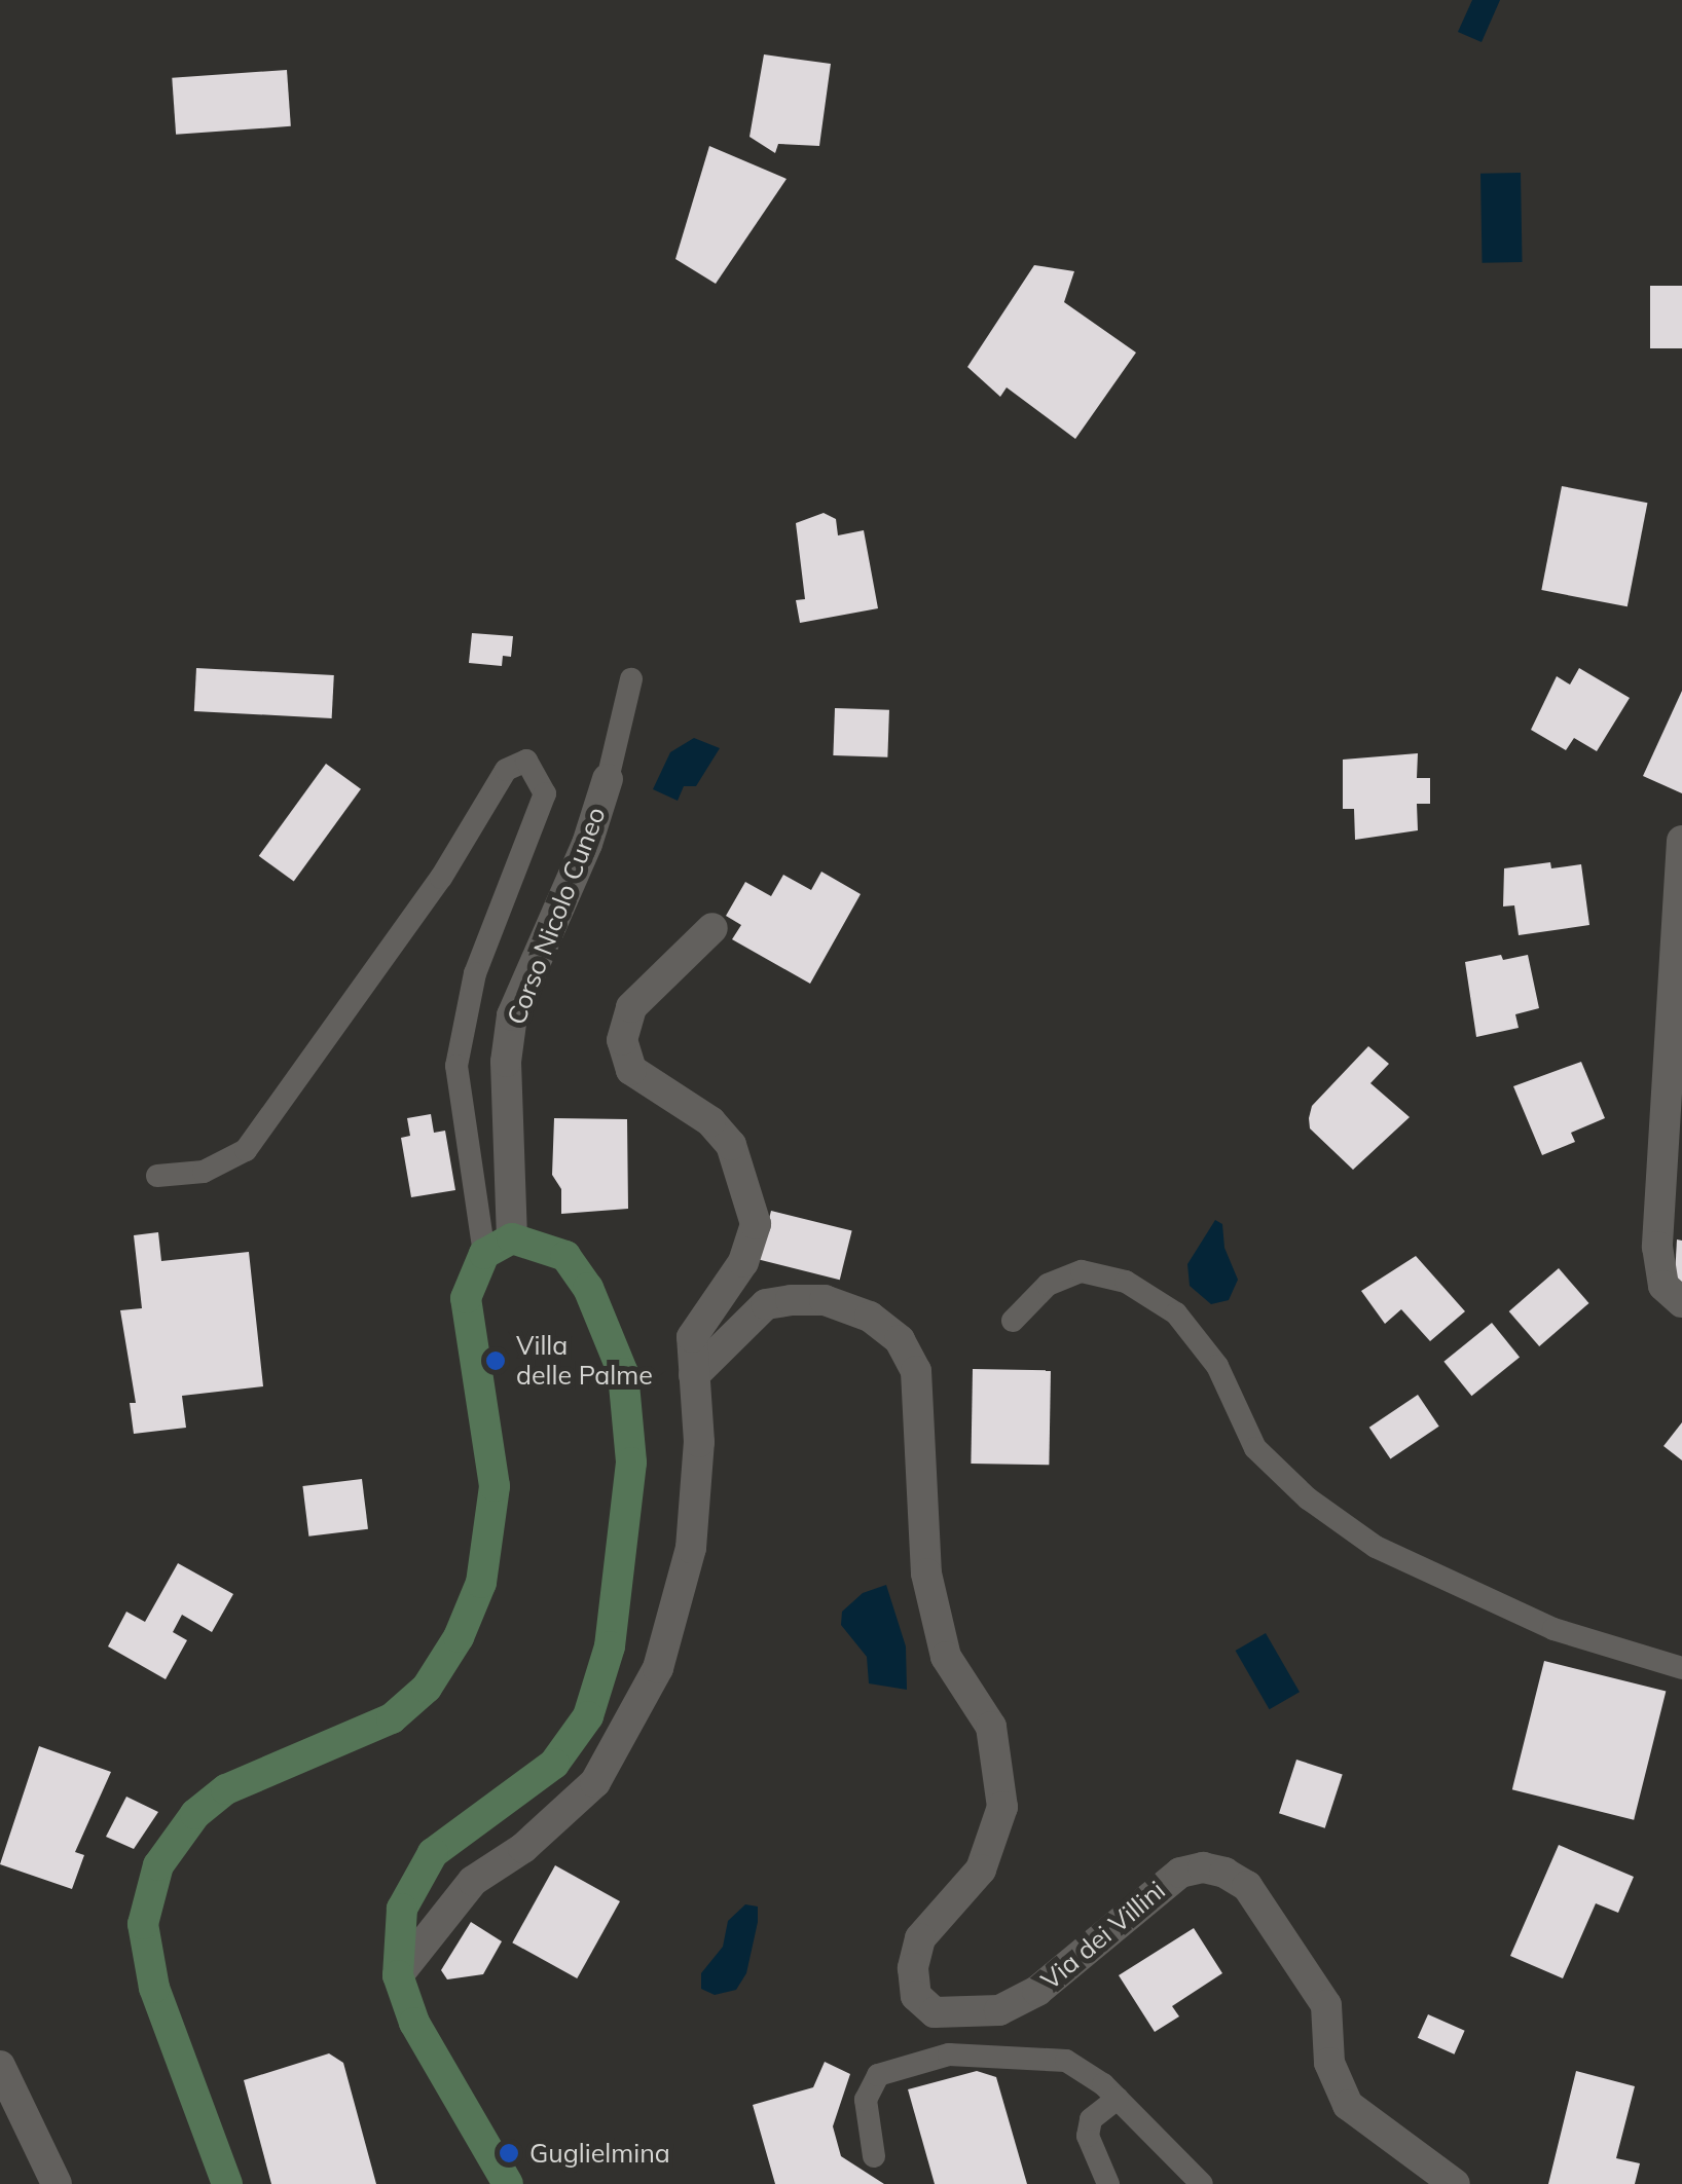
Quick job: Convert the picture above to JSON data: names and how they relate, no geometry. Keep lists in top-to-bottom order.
{
  "streets": {
    "street": ["Corso Nicolo Cuneo", "Via dei Villini"]
  },
  "places": ["Villa delle Palme", "Guglielmina"]
}
